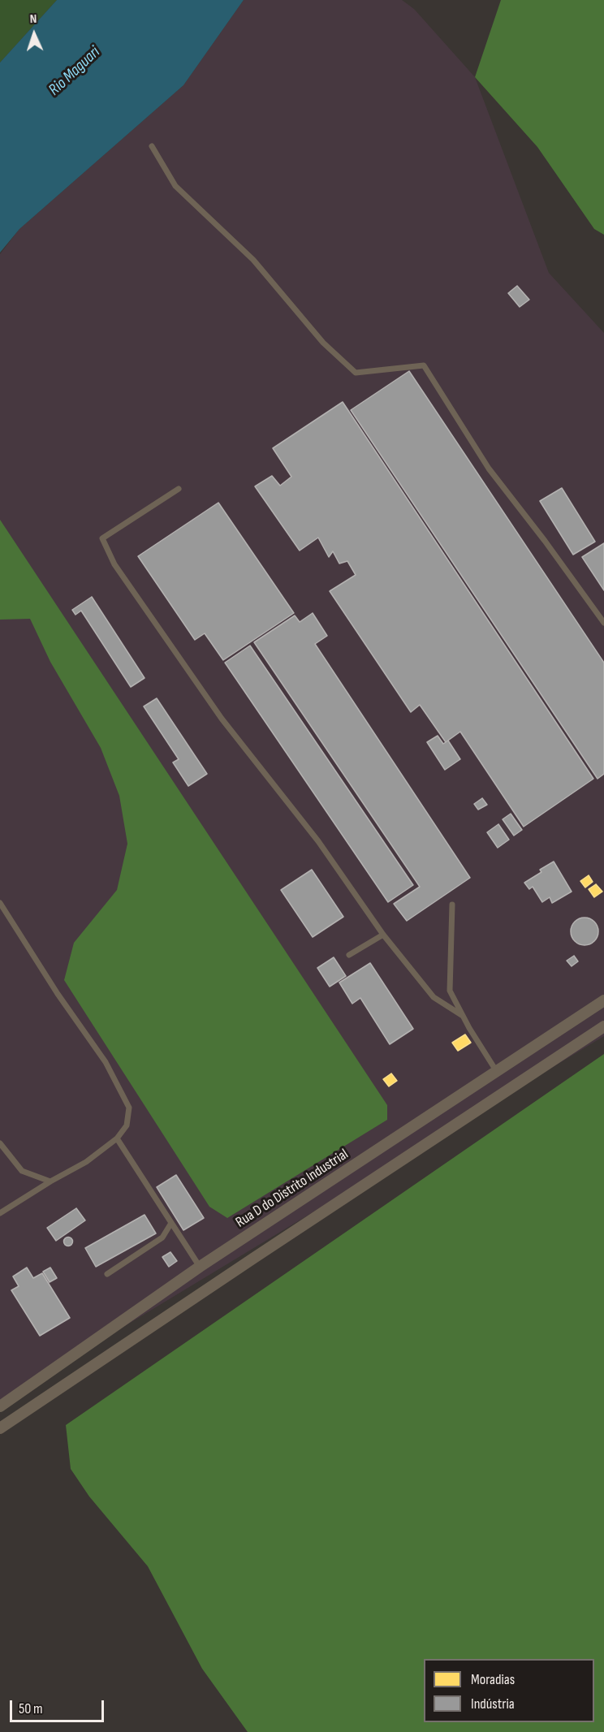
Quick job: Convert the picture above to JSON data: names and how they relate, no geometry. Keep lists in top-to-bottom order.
{
  "streets": {
    "street": ["Rua D do Distrito Industrial"]
  },
  "water": ["Rio Maguari"],
  "legend": ["Moradias", "Indústria"],
  "scale_bar": "50 m",
  "north": "top"
}
